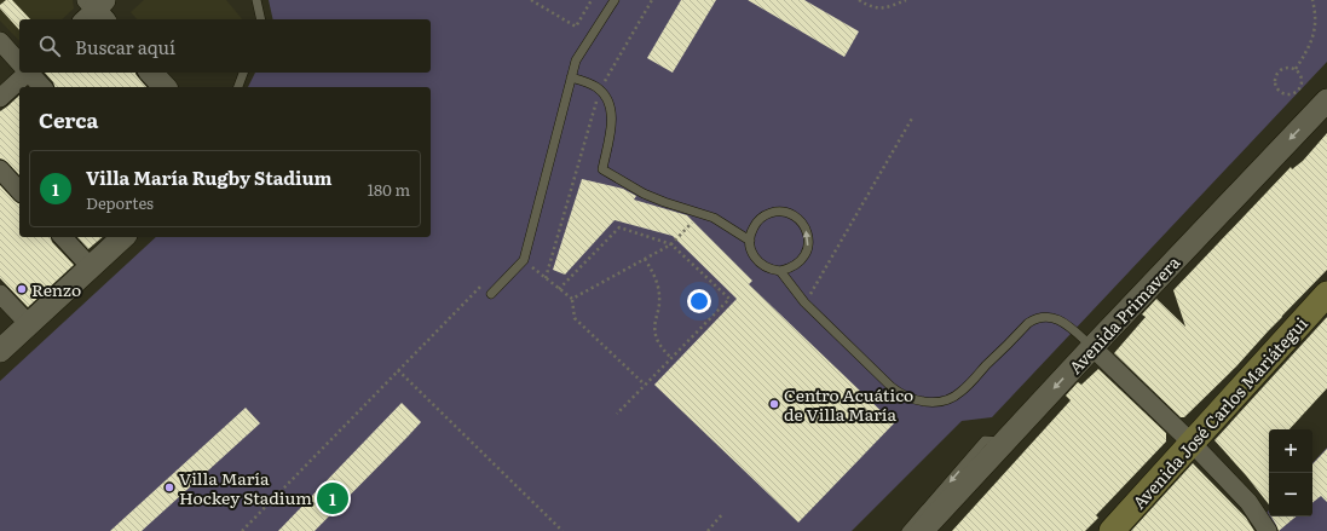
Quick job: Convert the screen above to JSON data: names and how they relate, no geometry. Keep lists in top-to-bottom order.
{
  "streets": {
    "main road": ["Avenida José Carlos Mariátegui"],
    "street": ["Avenida Primavera"]
  },
  "one_way": ["Avenida Primavera"],
  "places": ["Renzo", "Centro Acuático de Villa María", "Villa María Hockey Stadium"],
  "page": {
    "search": "Buscar aquí",
    "heading": "Cerca",
    "list": [
      {
        "mark": "1",
        "name": "Villa María Rugby Stadium",
        "note": "Deportes",
        "value": "180 m"
      }
    ],
    "map_buttons": ["+", "−"],
    "pins": "1"
  }
}
